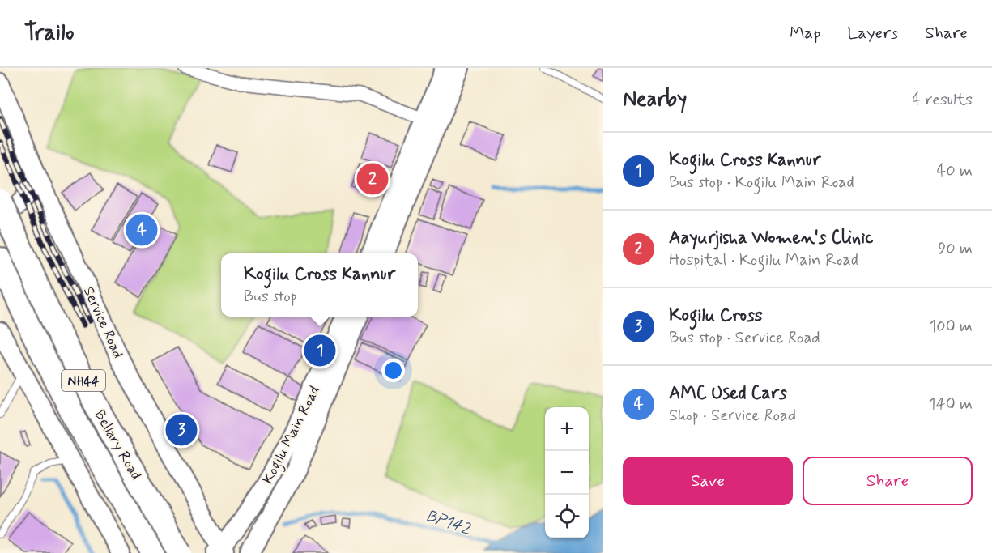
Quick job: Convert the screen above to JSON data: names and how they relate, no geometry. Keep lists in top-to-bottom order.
{
  "streets": {
    "highway": ["NH44", "Bellary Road"],
    "main road": ["Service Road", "Kogilu Main Road"]
  },
  "crossings": [
    ["Service Road", "Kogilu Main Road"]
  ],
  "water": ["BP142"],
  "page": {
    "header": "Trailo",
    "nav": ["Map", "Layers", "Share"],
    "heading": ["Nearby", "4 results"],
    "list": [
      {
        "mark": "1",
        "name": "Kogilu Cross Kannur",
        "note": "Bus stop · Kogilu Main Road",
        "value": "40 m"
      },
      {
        "mark": "2",
        "name": "Aayurjisha Women's Clinic",
        "note": "Hospital · Kogilu Main Road",
        "value": "90 m"
      },
      {
        "mark": "3",
        "name": "Kogilu Cross",
        "note": "Bus stop · Service Road",
        "value": "100 m"
      },
      {
        "mark": "4",
        "name": "AMC Used Cars",
        "note": "Shop · Service Road",
        "value": "140 m"
      }
    ],
    "pins": [
      "2",
      "4",
      "1",
      "3"
    ],
    "popup": ["Kogilu Cross Kannur", "Bus stop"],
    "map_buttons": ["+", "−"],
    "buttons": ["Save", "Share"]
  }
}
